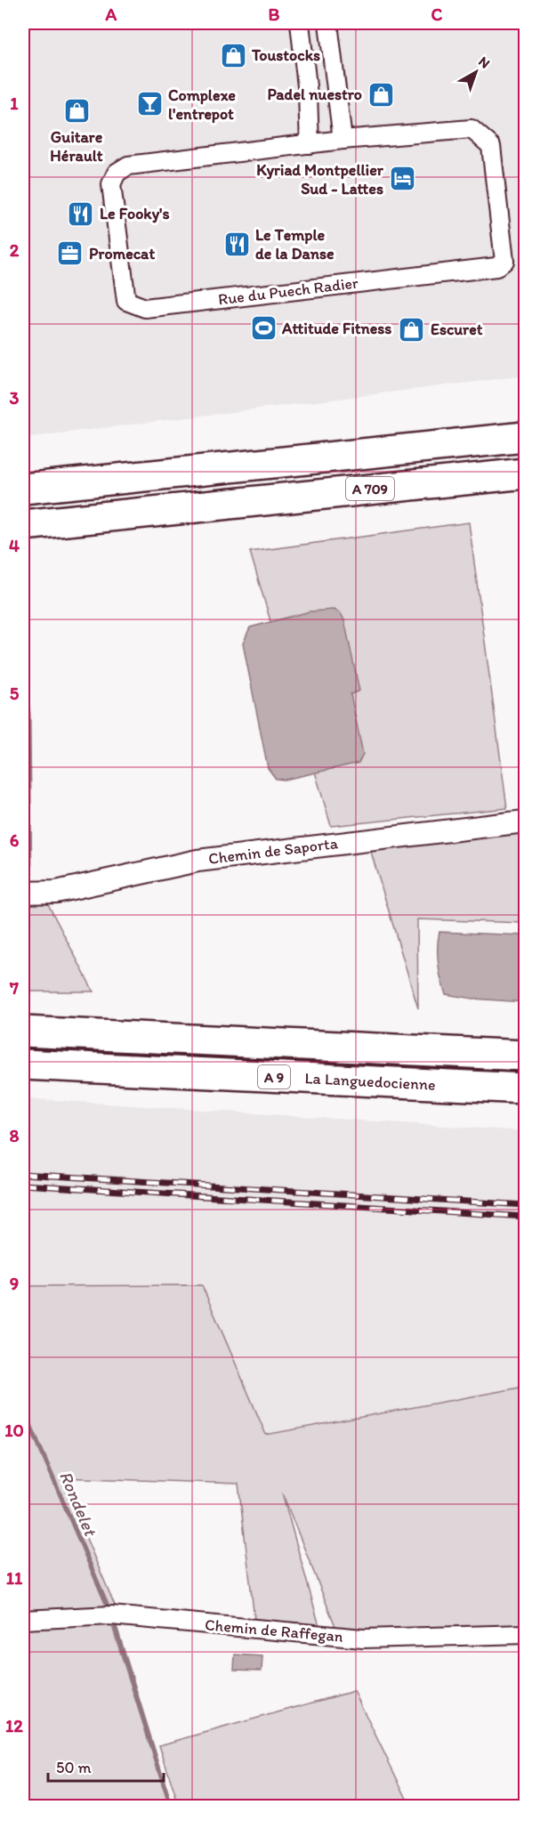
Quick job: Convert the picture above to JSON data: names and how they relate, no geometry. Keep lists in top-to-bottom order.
{
  "streets": {
    "highway": ["A 709", "A 9", "La Languedocienne"],
    "street": ["Rue du Puech Radier", "Chemin de Saporta", "Chemin de Raffegan"]
  },
  "water": ["Rondelet"],
  "places": {
    "shop": [
      "Toustocks",
      "Padel nuestro",
      "Guitare Hérault",
      "Escuret"
    ],
    "bar": ["Complexe l'entrepot"],
    "hotel": ["Kyriad Montpellier Sud - Lattes"],
    "restaurant": ["Le Fooky's", "Le Temple de la Danse"],
    "office": ["Promecat"],
    "sports": ["Attitude Fitness"]
  },
  "scale_bar": "50 m",
  "north": "top right",
  "grid": {
    "columns": ["A", "B", "C"],
    "rows": [
      "1",
      "2",
      "3",
      "4",
      "5",
      "6",
      "7",
      "8",
      "9",
      "10",
      "11",
      "12"
    ]
  }
}
